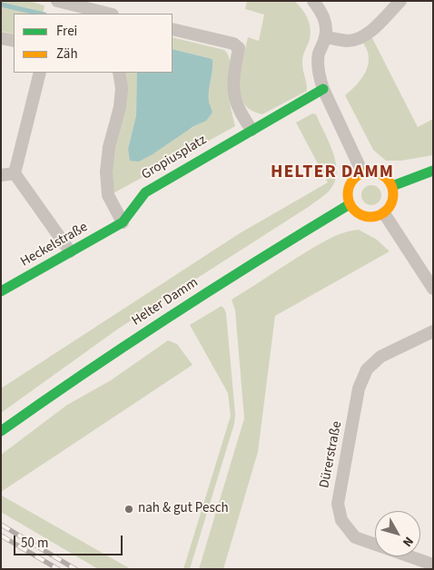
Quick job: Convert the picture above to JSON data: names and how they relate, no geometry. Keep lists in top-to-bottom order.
{
  "streets": {
    "street": [
      "Gropiusplatz",
      "Heckelstraße",
      "Helter Damm",
      "Dürerstraße"
    ]
  },
  "crossings": [
    ["Gropiusplatz", "Heckelstraße"]
  ],
  "districts": ["HELTER DAMM"],
  "places": ["nah & gut Pesch"],
  "legend": ["Frei", "Zäh"],
  "scale_bar": "50 m",
  "north": "bottom right"
}
